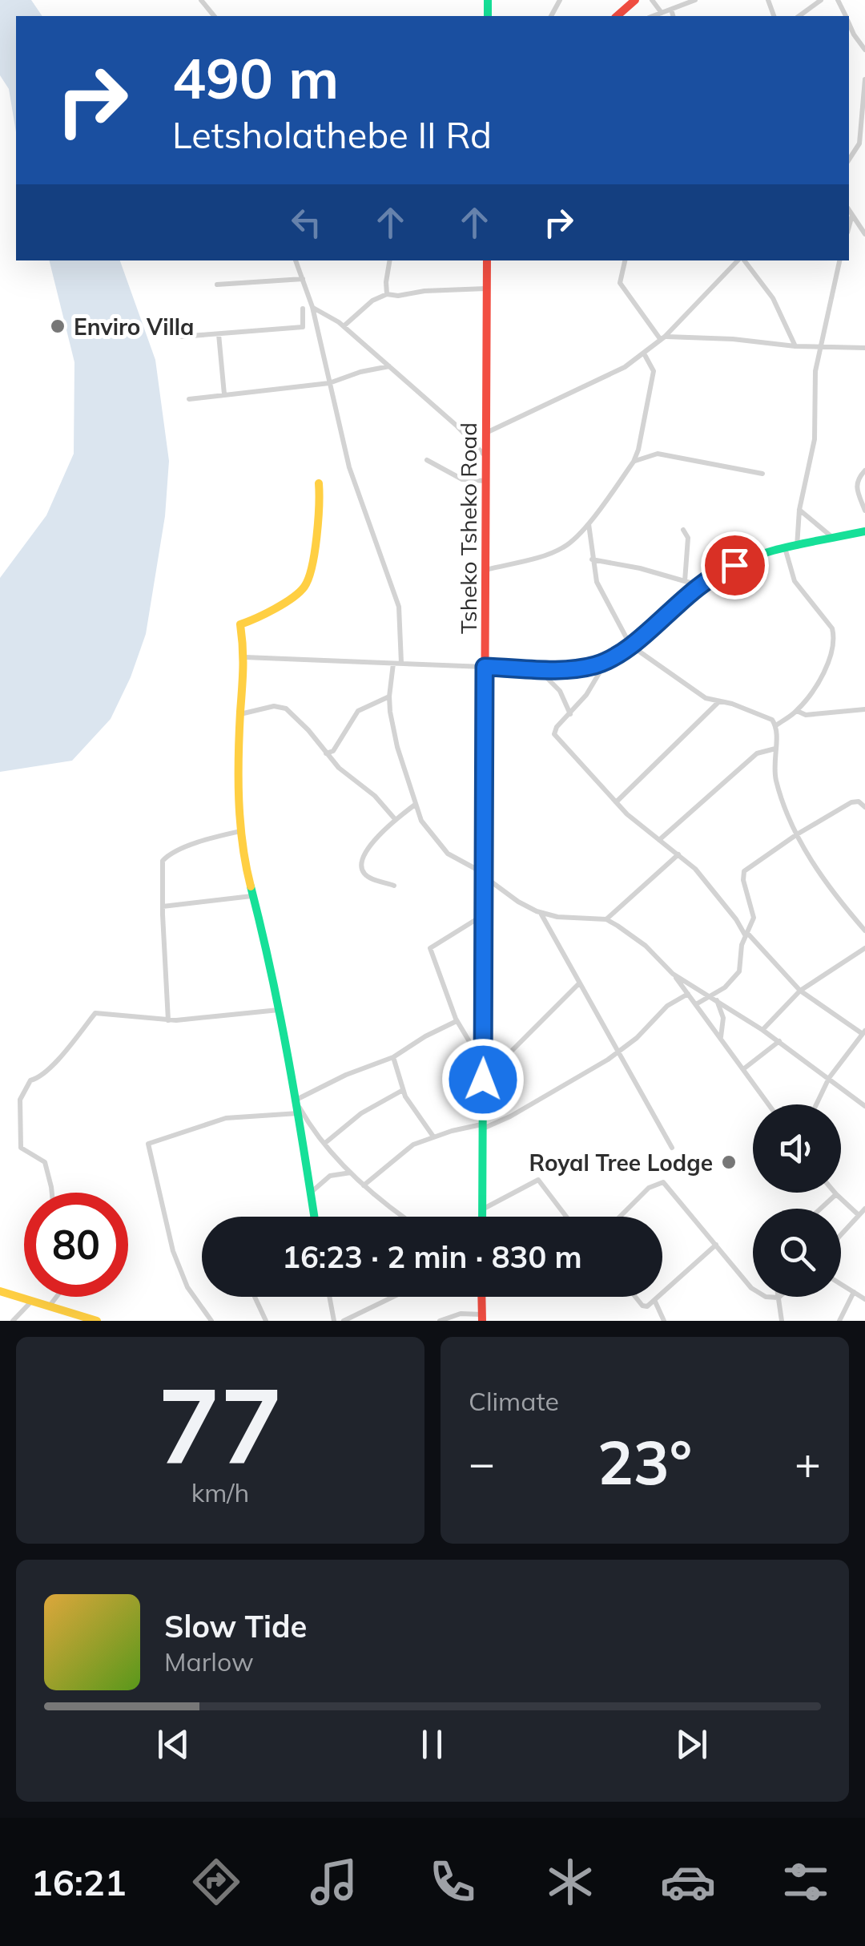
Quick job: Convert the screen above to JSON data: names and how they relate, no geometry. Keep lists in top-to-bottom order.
{
  "streets": {
    "main road": ["Tsheko Tsheko Road"]
  },
  "places": ["Enviro Villa", "Royal Tree Lodge"],
  "page": {
    "turn": ["490 m", "Letsholathebe II Rd"],
    "limit": "80",
    "trip": "16:23 · 2 min · 830 m",
    "tile": [
      ["77", "km/h"],
      "Climate"
    ],
    "heat": ["−", "23°", "+"],
    "song": ["Slow Tide", "Marlow"],
    "tabs": "16:21"
  }
}
